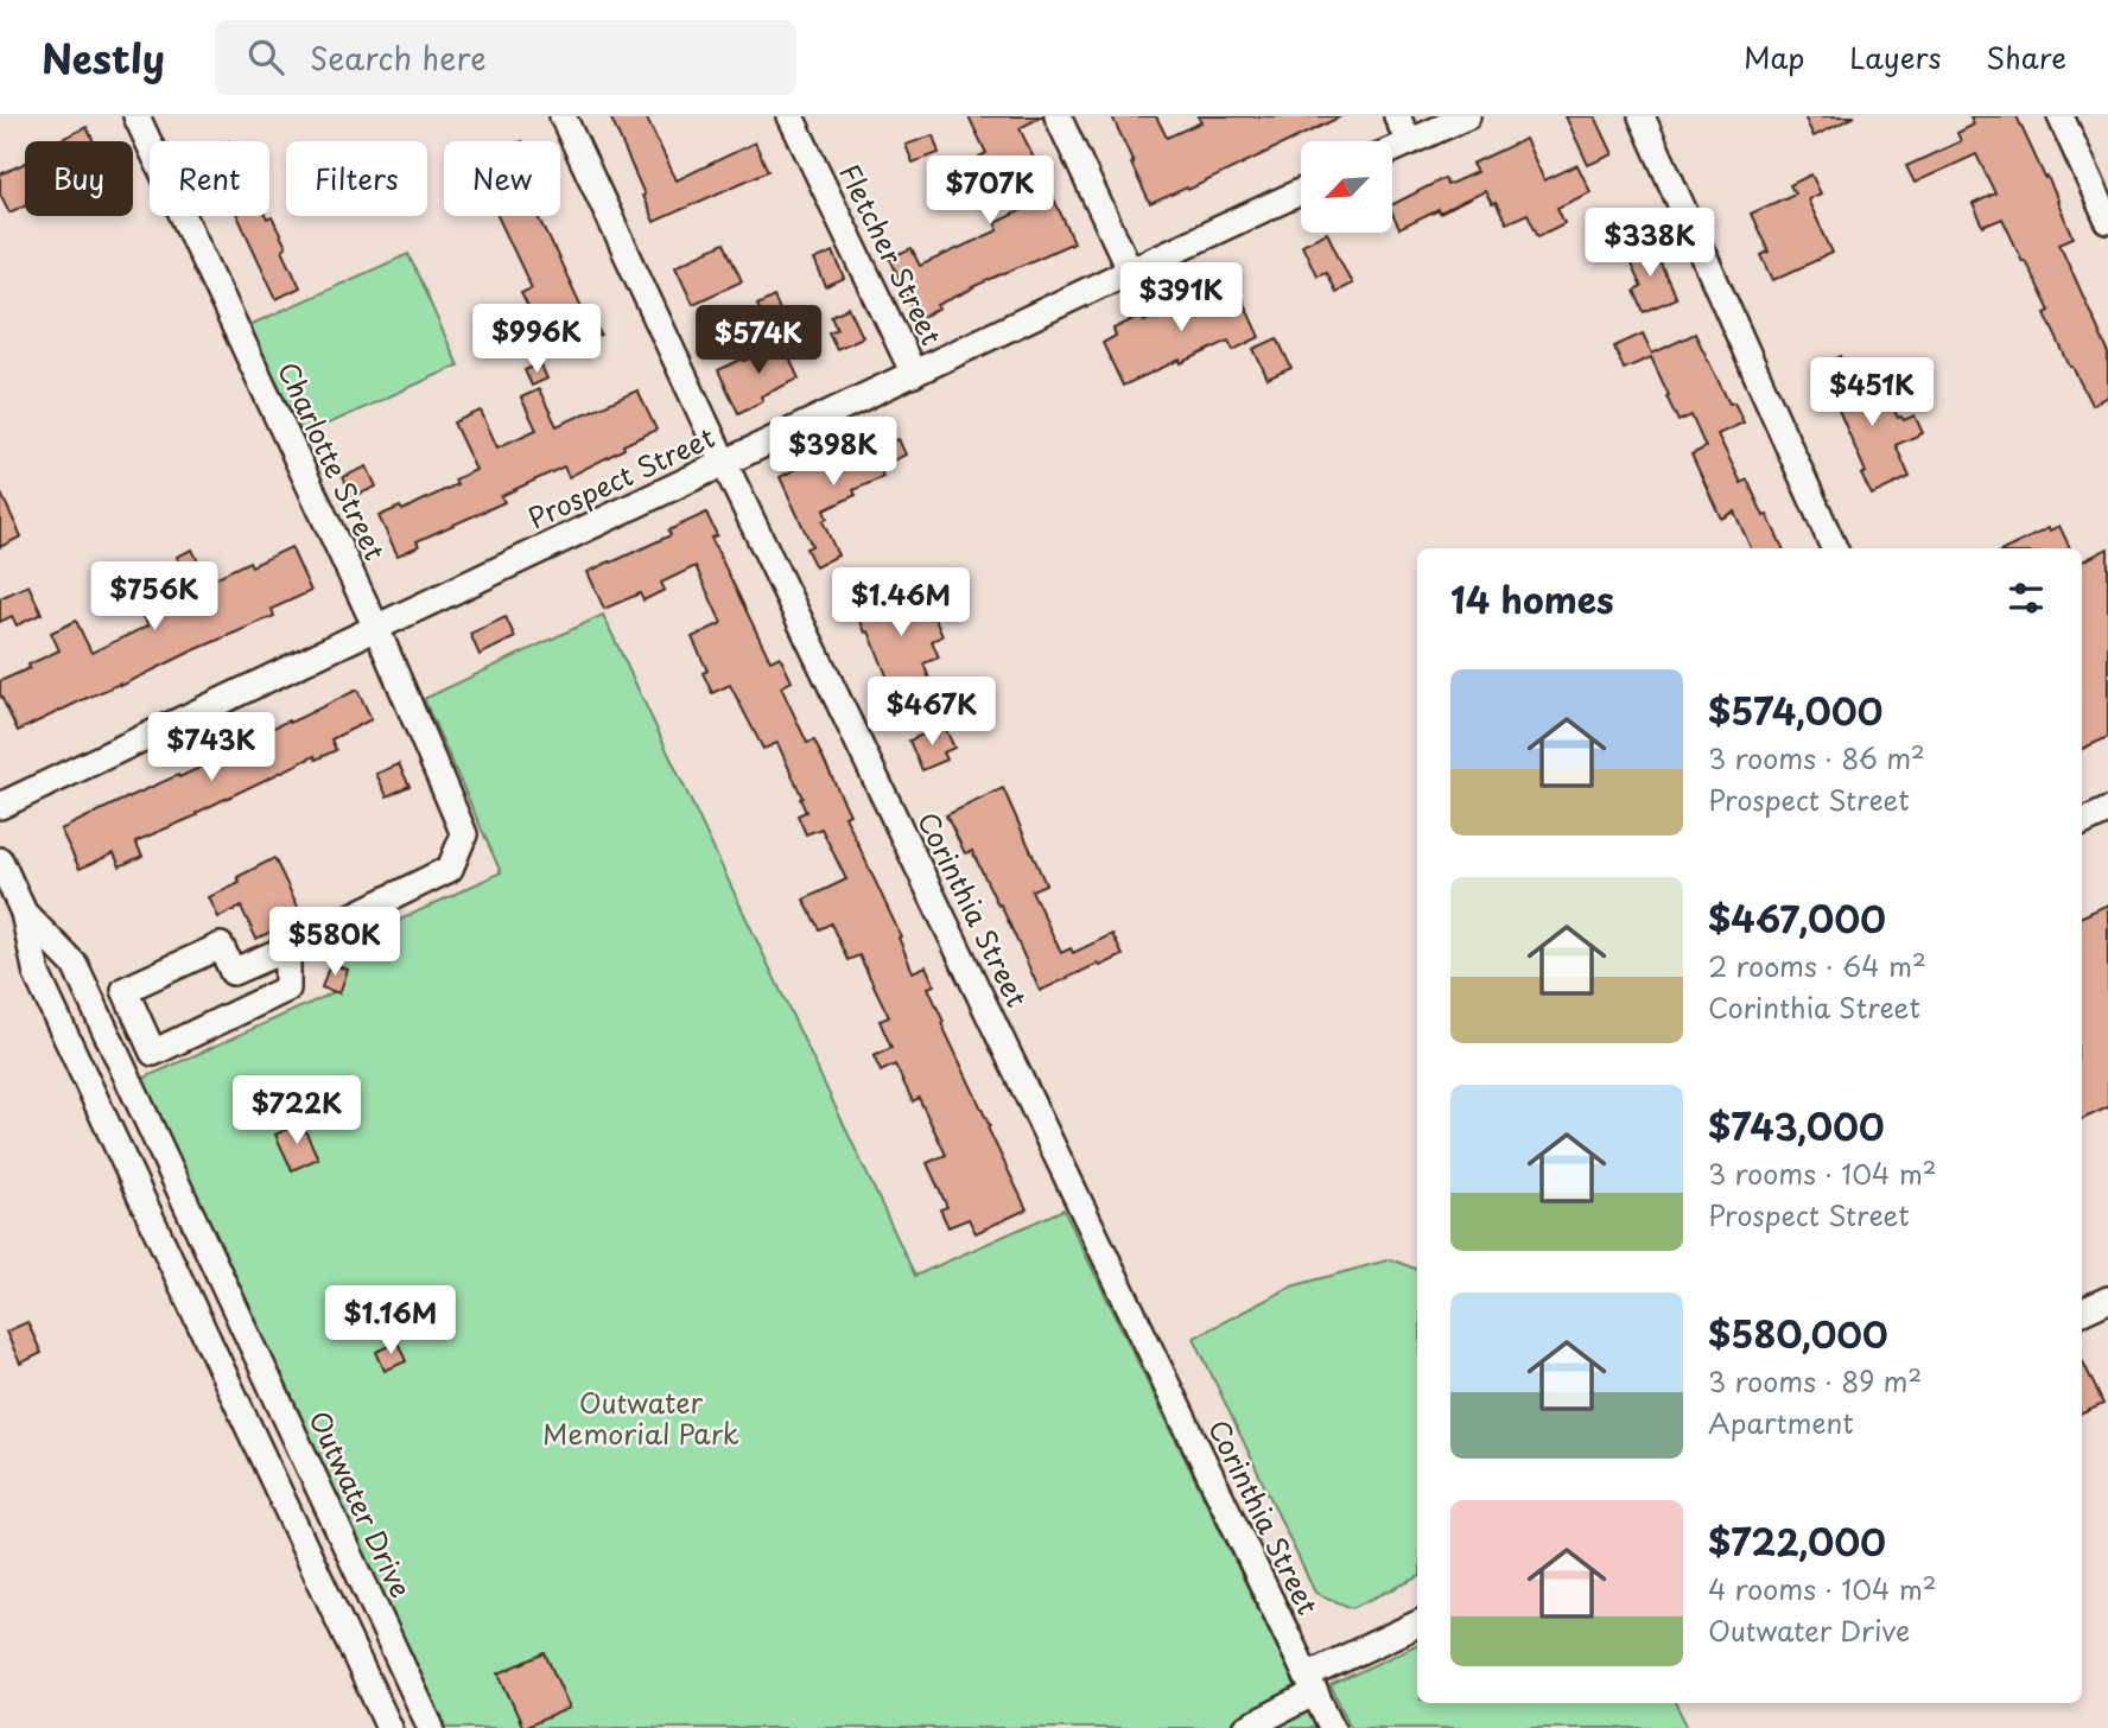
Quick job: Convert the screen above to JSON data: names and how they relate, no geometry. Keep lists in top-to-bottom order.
{
  "streets": {
    "street": [
      "Fletcher Street",
      "Charlotte Street",
      "Prospect Street",
      "Corinthia Street",
      "Outwater Drive"
    ]
  },
  "crossings": [
    ["Fletcher Street", "Prospect Street"],
    ["Charlotte Street", "Prospect Street"],
    ["Prospect Street", "Corinthia Street"]
  ],
  "parks": ["Outwater Memorial Park"],
  "north": "bottom left",
  "page": {
    "header": "Nestly",
    "search": "Search here",
    "nav": ["Map", "Layers", "Share"],
    "chip": [
      "Buy",
      "Rent",
      "Filters",
      "New"
    ],
    "price": [
      "$707K",
      "$338K",
      "$391K",
      "$996K",
      "$574K",
      "$451K",
      "$398K",
      "$756K",
      "$1.46M",
      "$467K",
      "$743K",
      "$580K",
      "$722K",
      "$1.16M"
    ],
    "heading": "14 homes",
    "list": [
      {
        "name": "$574,000",
        "note": "3 rooms · 86 m² · Prospect Street"
      },
      {
        "name": "$467,000",
        "note": "2 rooms · 64 m² · Corinthia Street"
      },
      {
        "name": "$743,000",
        "note": "3 rooms · 104 m² · Prospect Street"
      },
      {
        "name": "$580,000",
        "note": "3 rooms · 89 m² · Apartment"
      },
      {
        "name": "$722,000",
        "note": "4 rooms · 104 m² · Outwater Drive"
      }
    ]
  }
}
